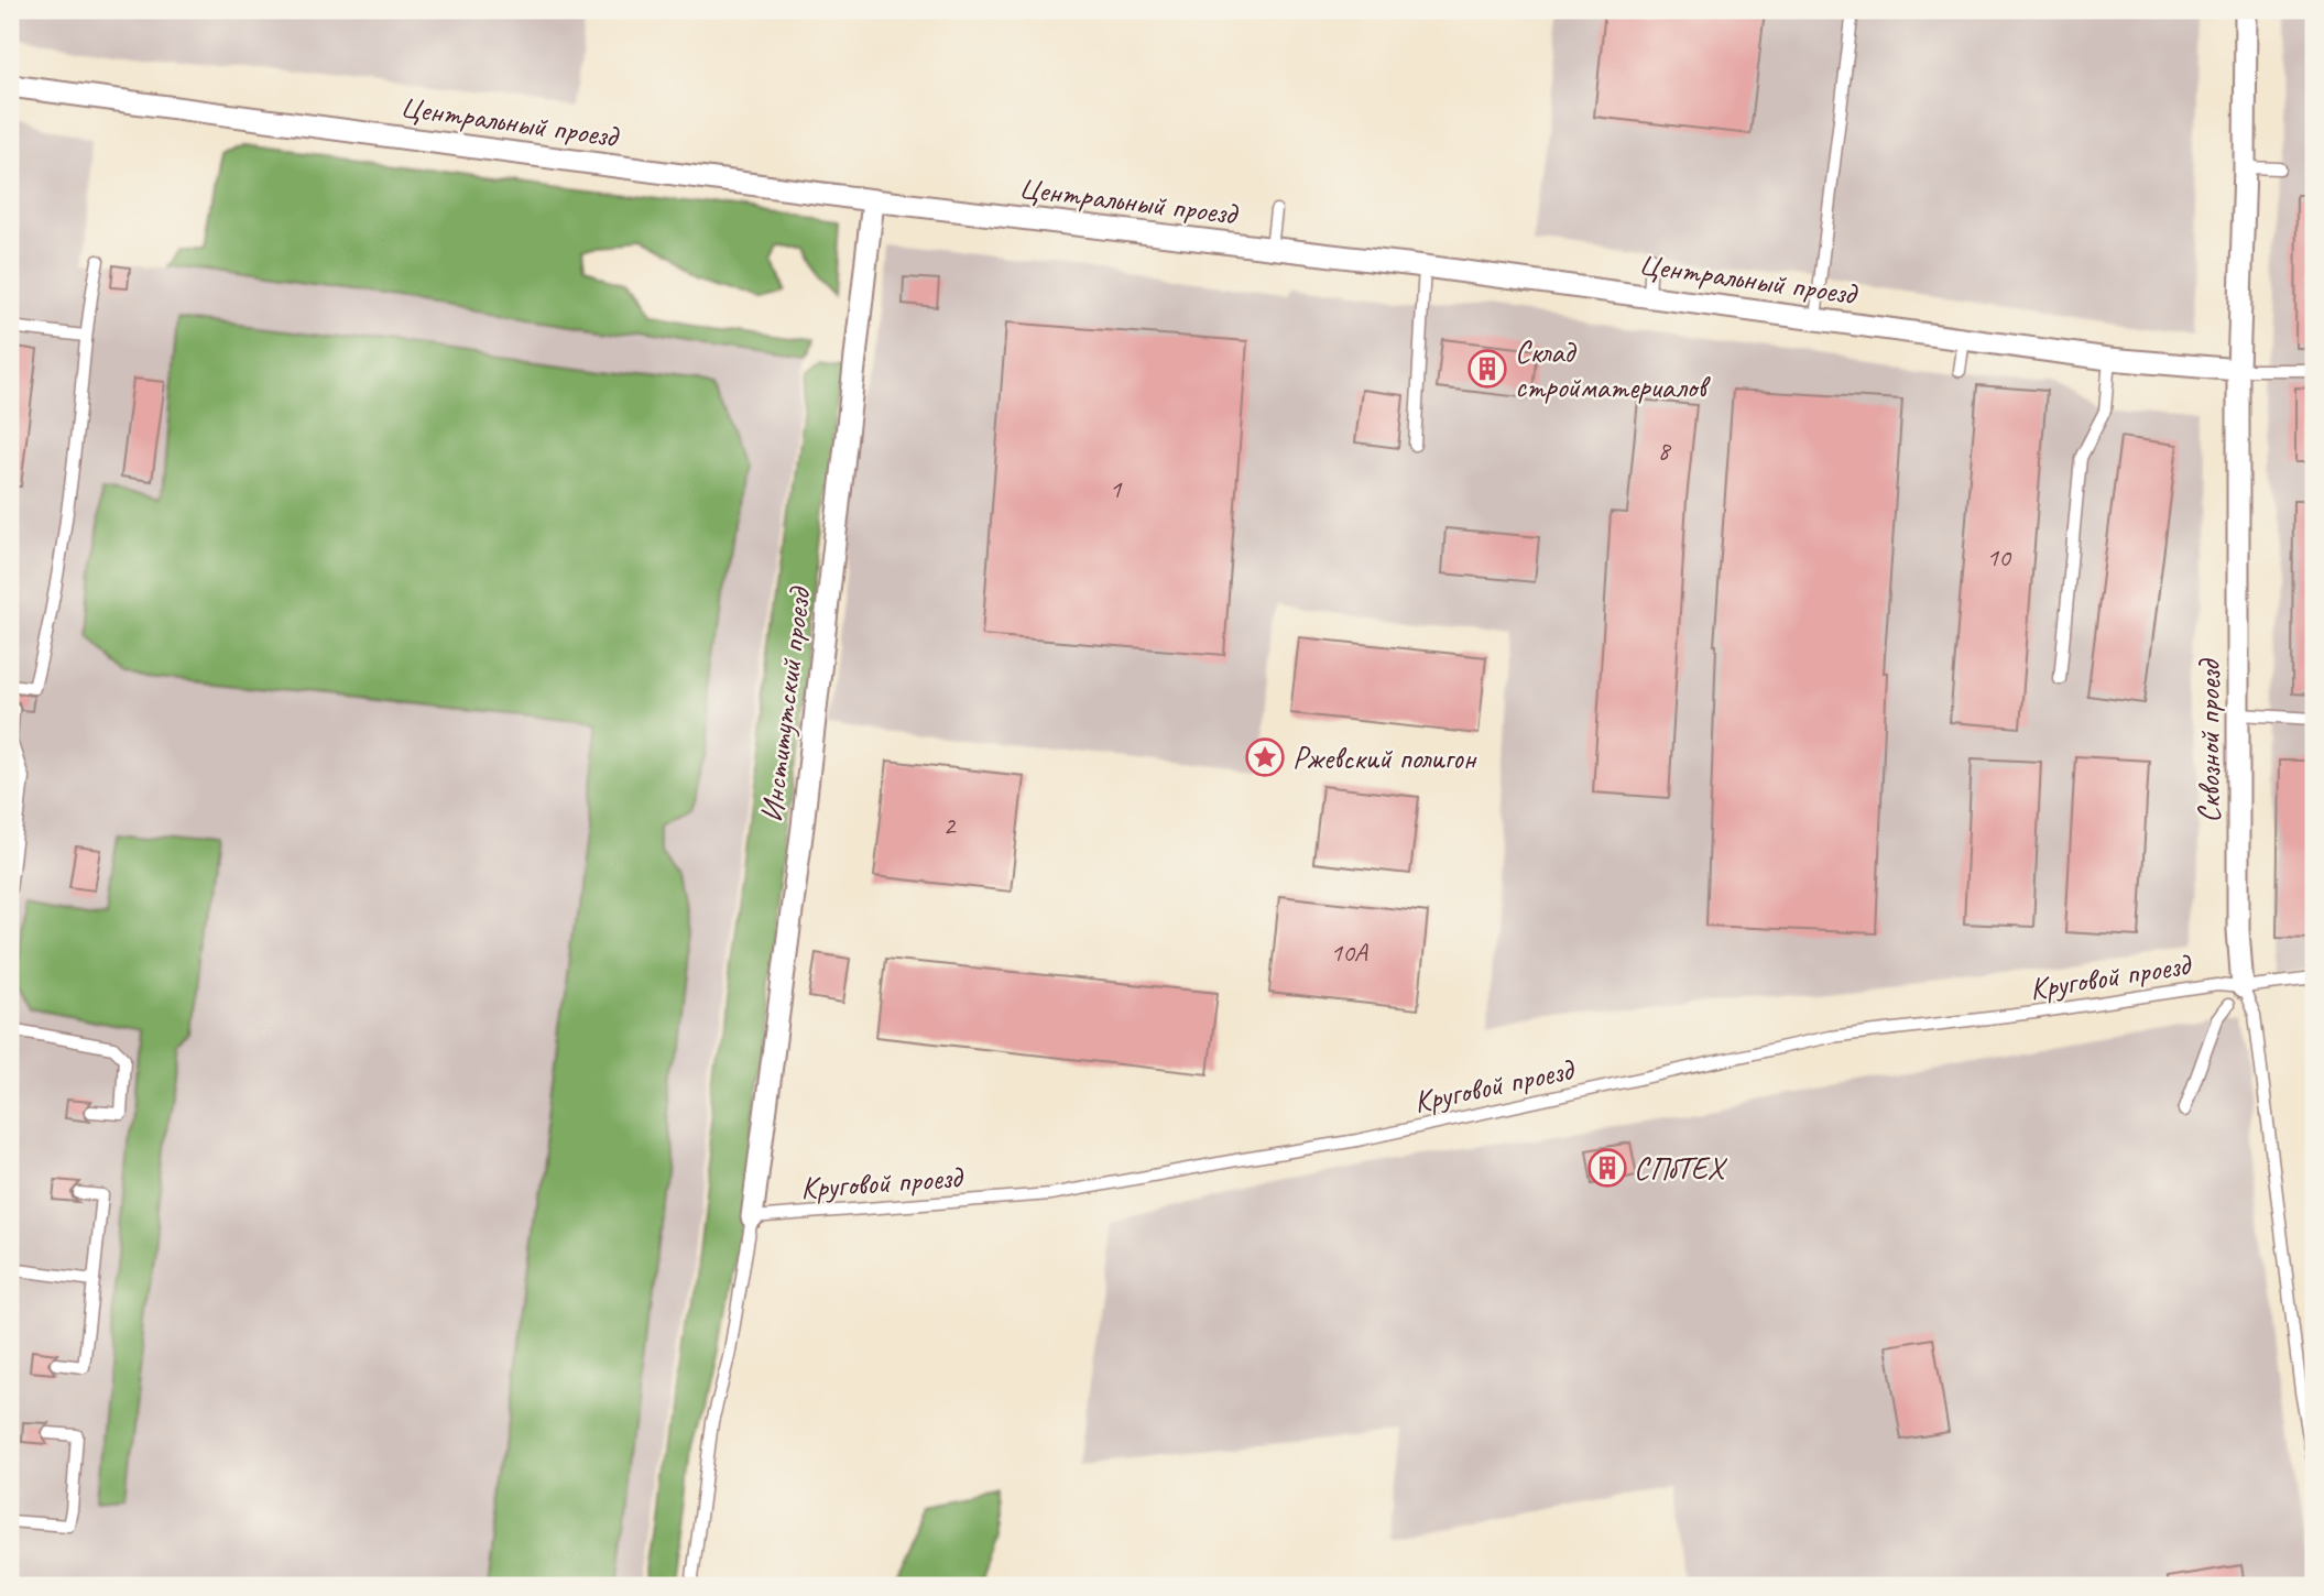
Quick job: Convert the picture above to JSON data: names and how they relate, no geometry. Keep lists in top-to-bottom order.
{
  "streets": {
    "street": ["Центральный проезд", "Институтский проезд", "Сквозной проезд"],
    "lane": ["Круговой проезд"]
  },
  "crossings": [
    ["Центральный проезд", "Институтский проезд"],
    ["Центральный проезд", "Сквозной проезд"],
    ["Институтский проезд", "Круговой проезд"],
    ["Сквозной проезд", "Круговой проезд"]
  ],
  "places": {
    "building": ["Склад стройматериалов", "СПбТЕХ"],
    "place": ["Ржевский полигон"]
  },
  "house_numbers": [
    "8",
    "1",
    "10",
    "2",
    "10А"
  ]
}
